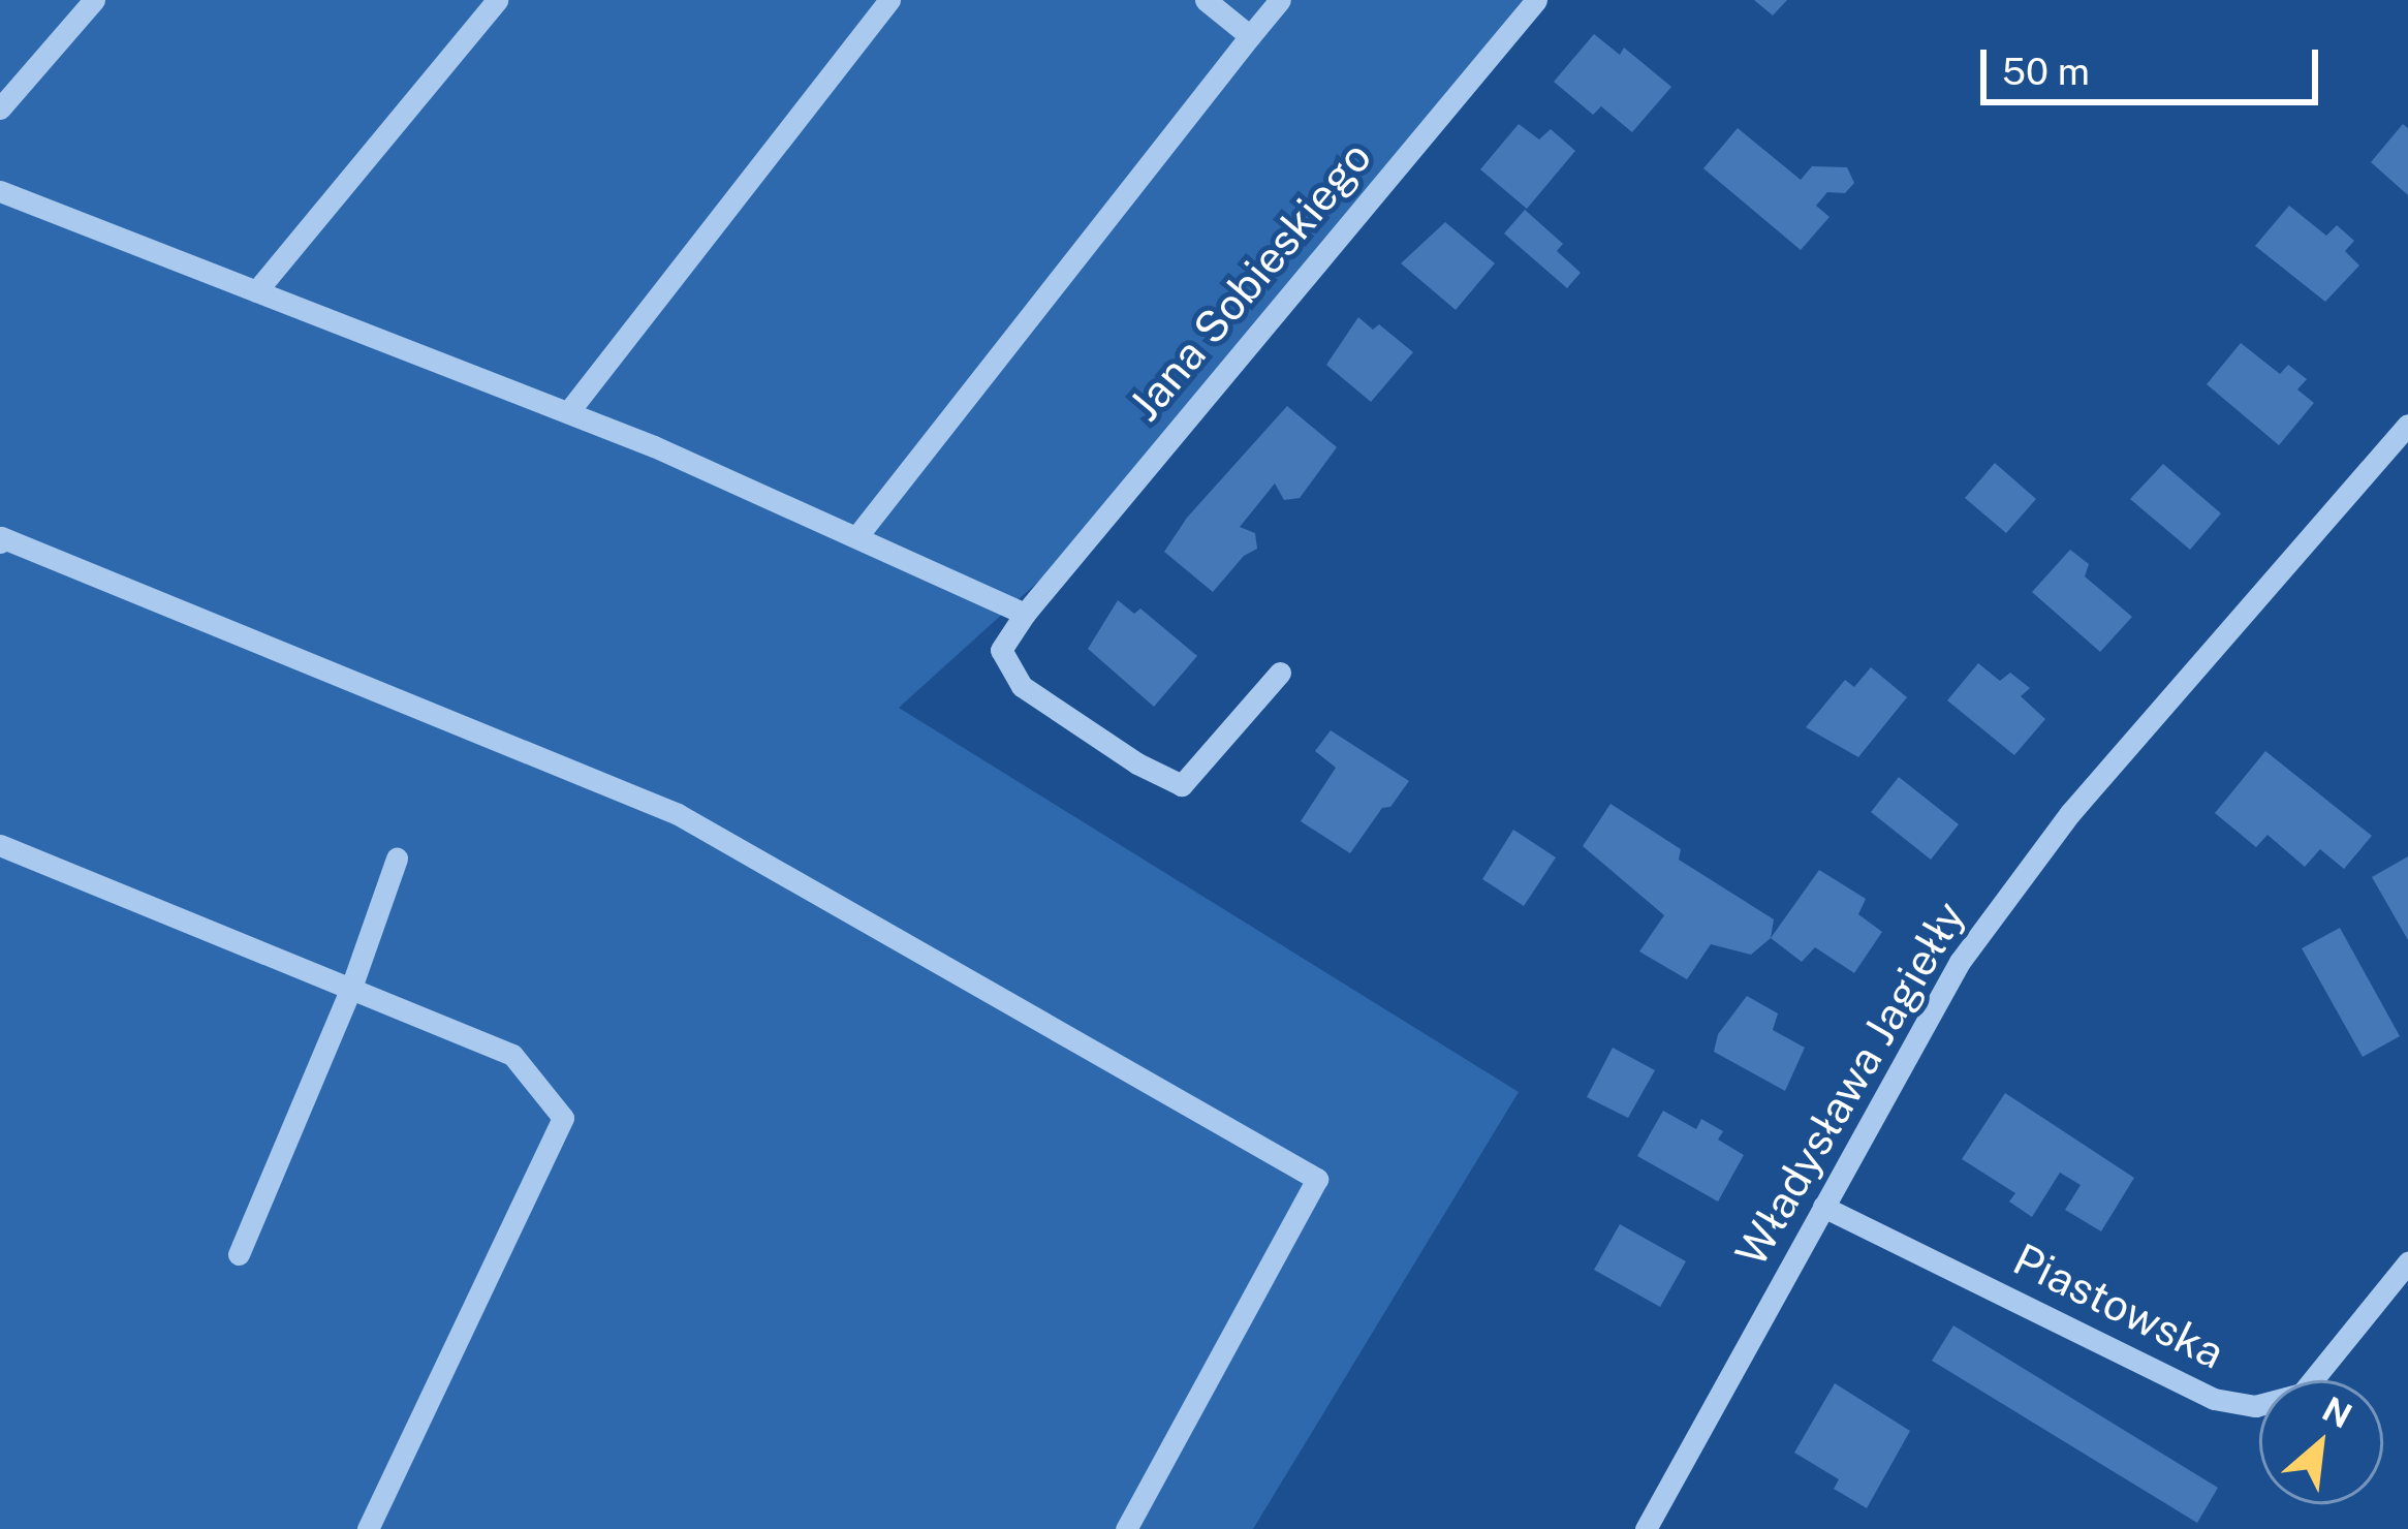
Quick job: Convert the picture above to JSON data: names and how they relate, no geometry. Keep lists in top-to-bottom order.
{
  "streets": {
    "street": ["Jana Sobieskiego", "Władysława Jagiełły", "Piastowska"]
  },
  "crossings": [
    ["Władysława Jagiełły", "Piastowska"]
  ],
  "scale_bar": "50 m",
  "north": "top right"
}
